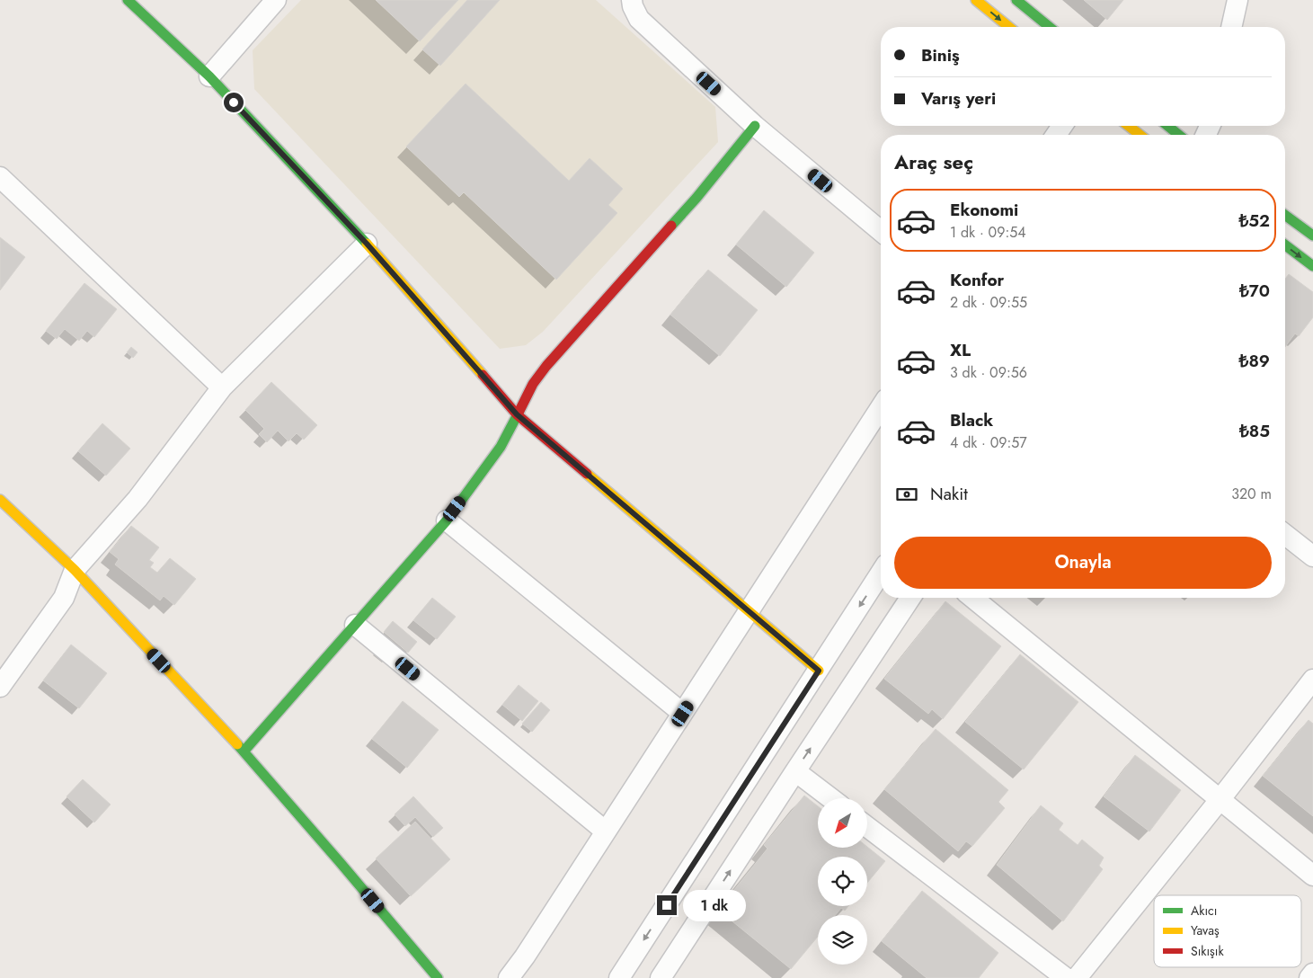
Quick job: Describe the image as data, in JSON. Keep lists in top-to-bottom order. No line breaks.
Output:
{"legend":["Akıcı","Yavaş","Sıkışık"],"north":"bottom left","page":{"banner":["Biniş","Varış yeri"],"heading":"Araç seç","list":[{"name":"Ekonomi","note":"1 dk · 09:54","value":"₺52"},{"name":"Konfor","note":"2 dk · 09:55","value":"₺70"},{"name":"XL","note":"3 dk · 09:56","value":"₺89"},{"name":"Black","note":"4 dk · 09:57","value":"₺85"}],"pay":["Nakit","320 m"],"buttons":"Onayla","bubble":"1 dk"}}
